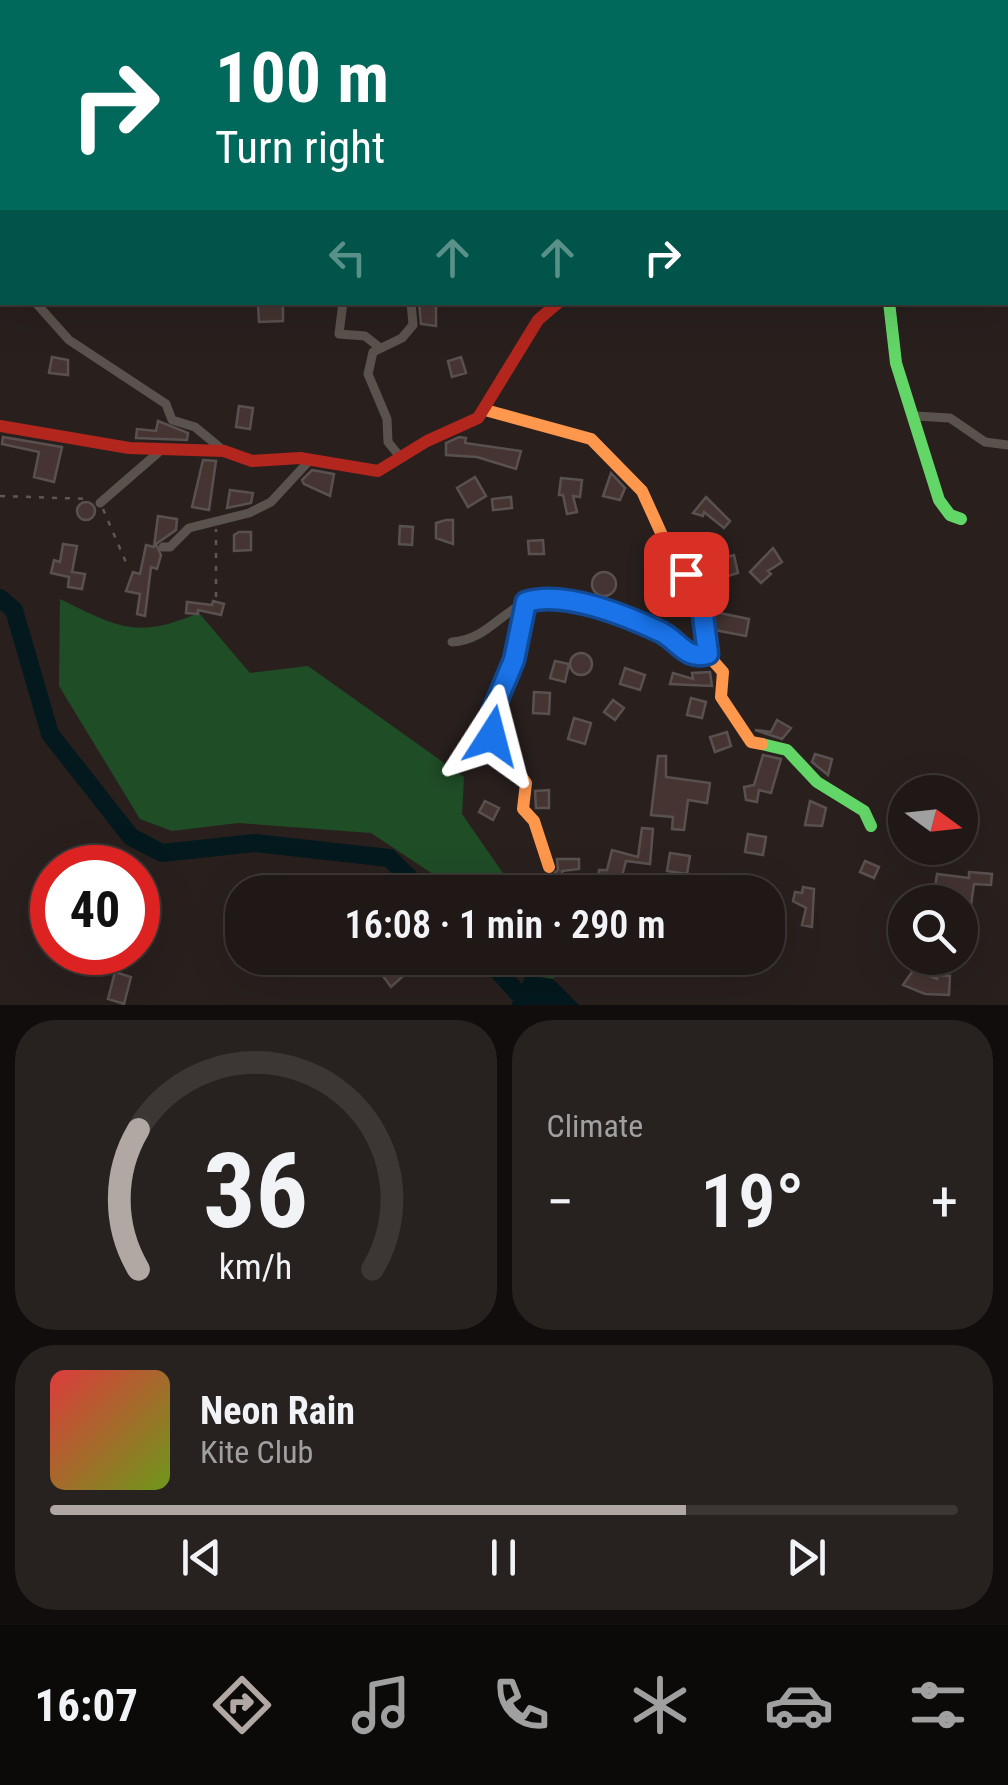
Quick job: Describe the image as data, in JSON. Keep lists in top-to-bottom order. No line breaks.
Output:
{"north":"right","page":{"turn":["100 m","Turn right"],"limit":"40","trip":"16:08 · 1 min · 290 m","tile":"Climate","heat":["−","19°","+"],"song":["Neon Rain","Kite Club"],"tabs":"16:07","gauge":["36","km/h"]}}
